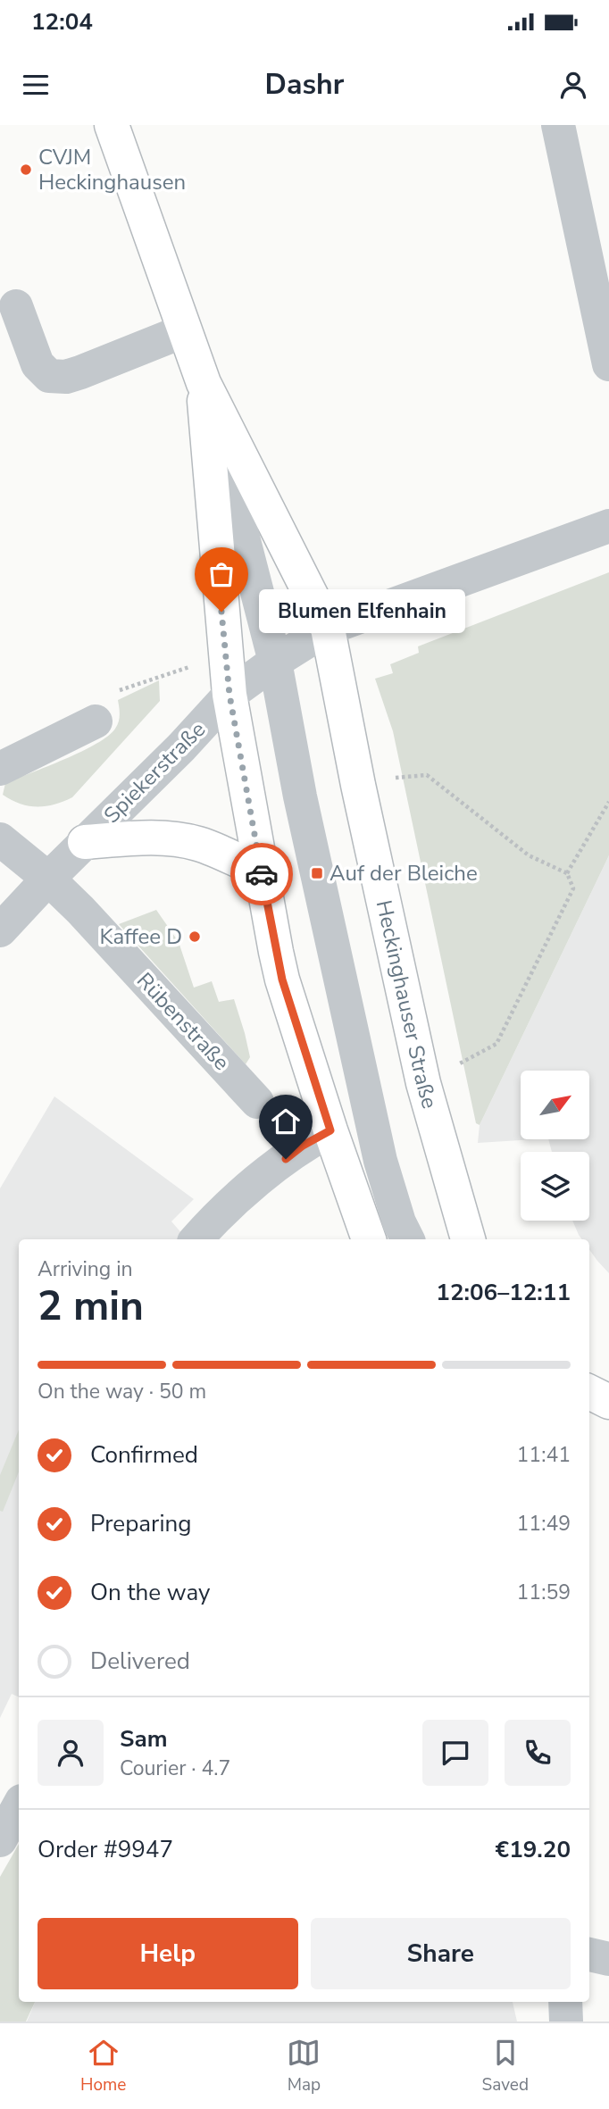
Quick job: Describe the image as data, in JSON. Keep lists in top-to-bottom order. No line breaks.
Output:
{"streets":{"main road":["Heckinghauser Straße"],"street":["Spiekerstraße","Rübenstraße"]},"crossings":[["Spiekerstraße","Heckinghauser Straße"],["Spiekerstraße","Rübenstraße"]],"places":{"other":["CVJM Heckinghausen","Blumen Elfenhain","Kaffee D"],"transit":["Auf der Bleiche"]},"north":"top right","page":{"status":"12:04","header":"Dashr","bubble":"Blumen Elfenhain","heading":["2 min","Arriving in","12:06–12:11"],"panel":["Sam","Courier · 4.7","Order #9947","€19.20"],"bar":"On the way · 50 m","list":[["Confirmed","11:41"],["Preparing","11:49"],["On the way","11:59"],"Delivered"],"buttons":["Help","Share"],"tabs":["Home","Map","Saved"]}}
